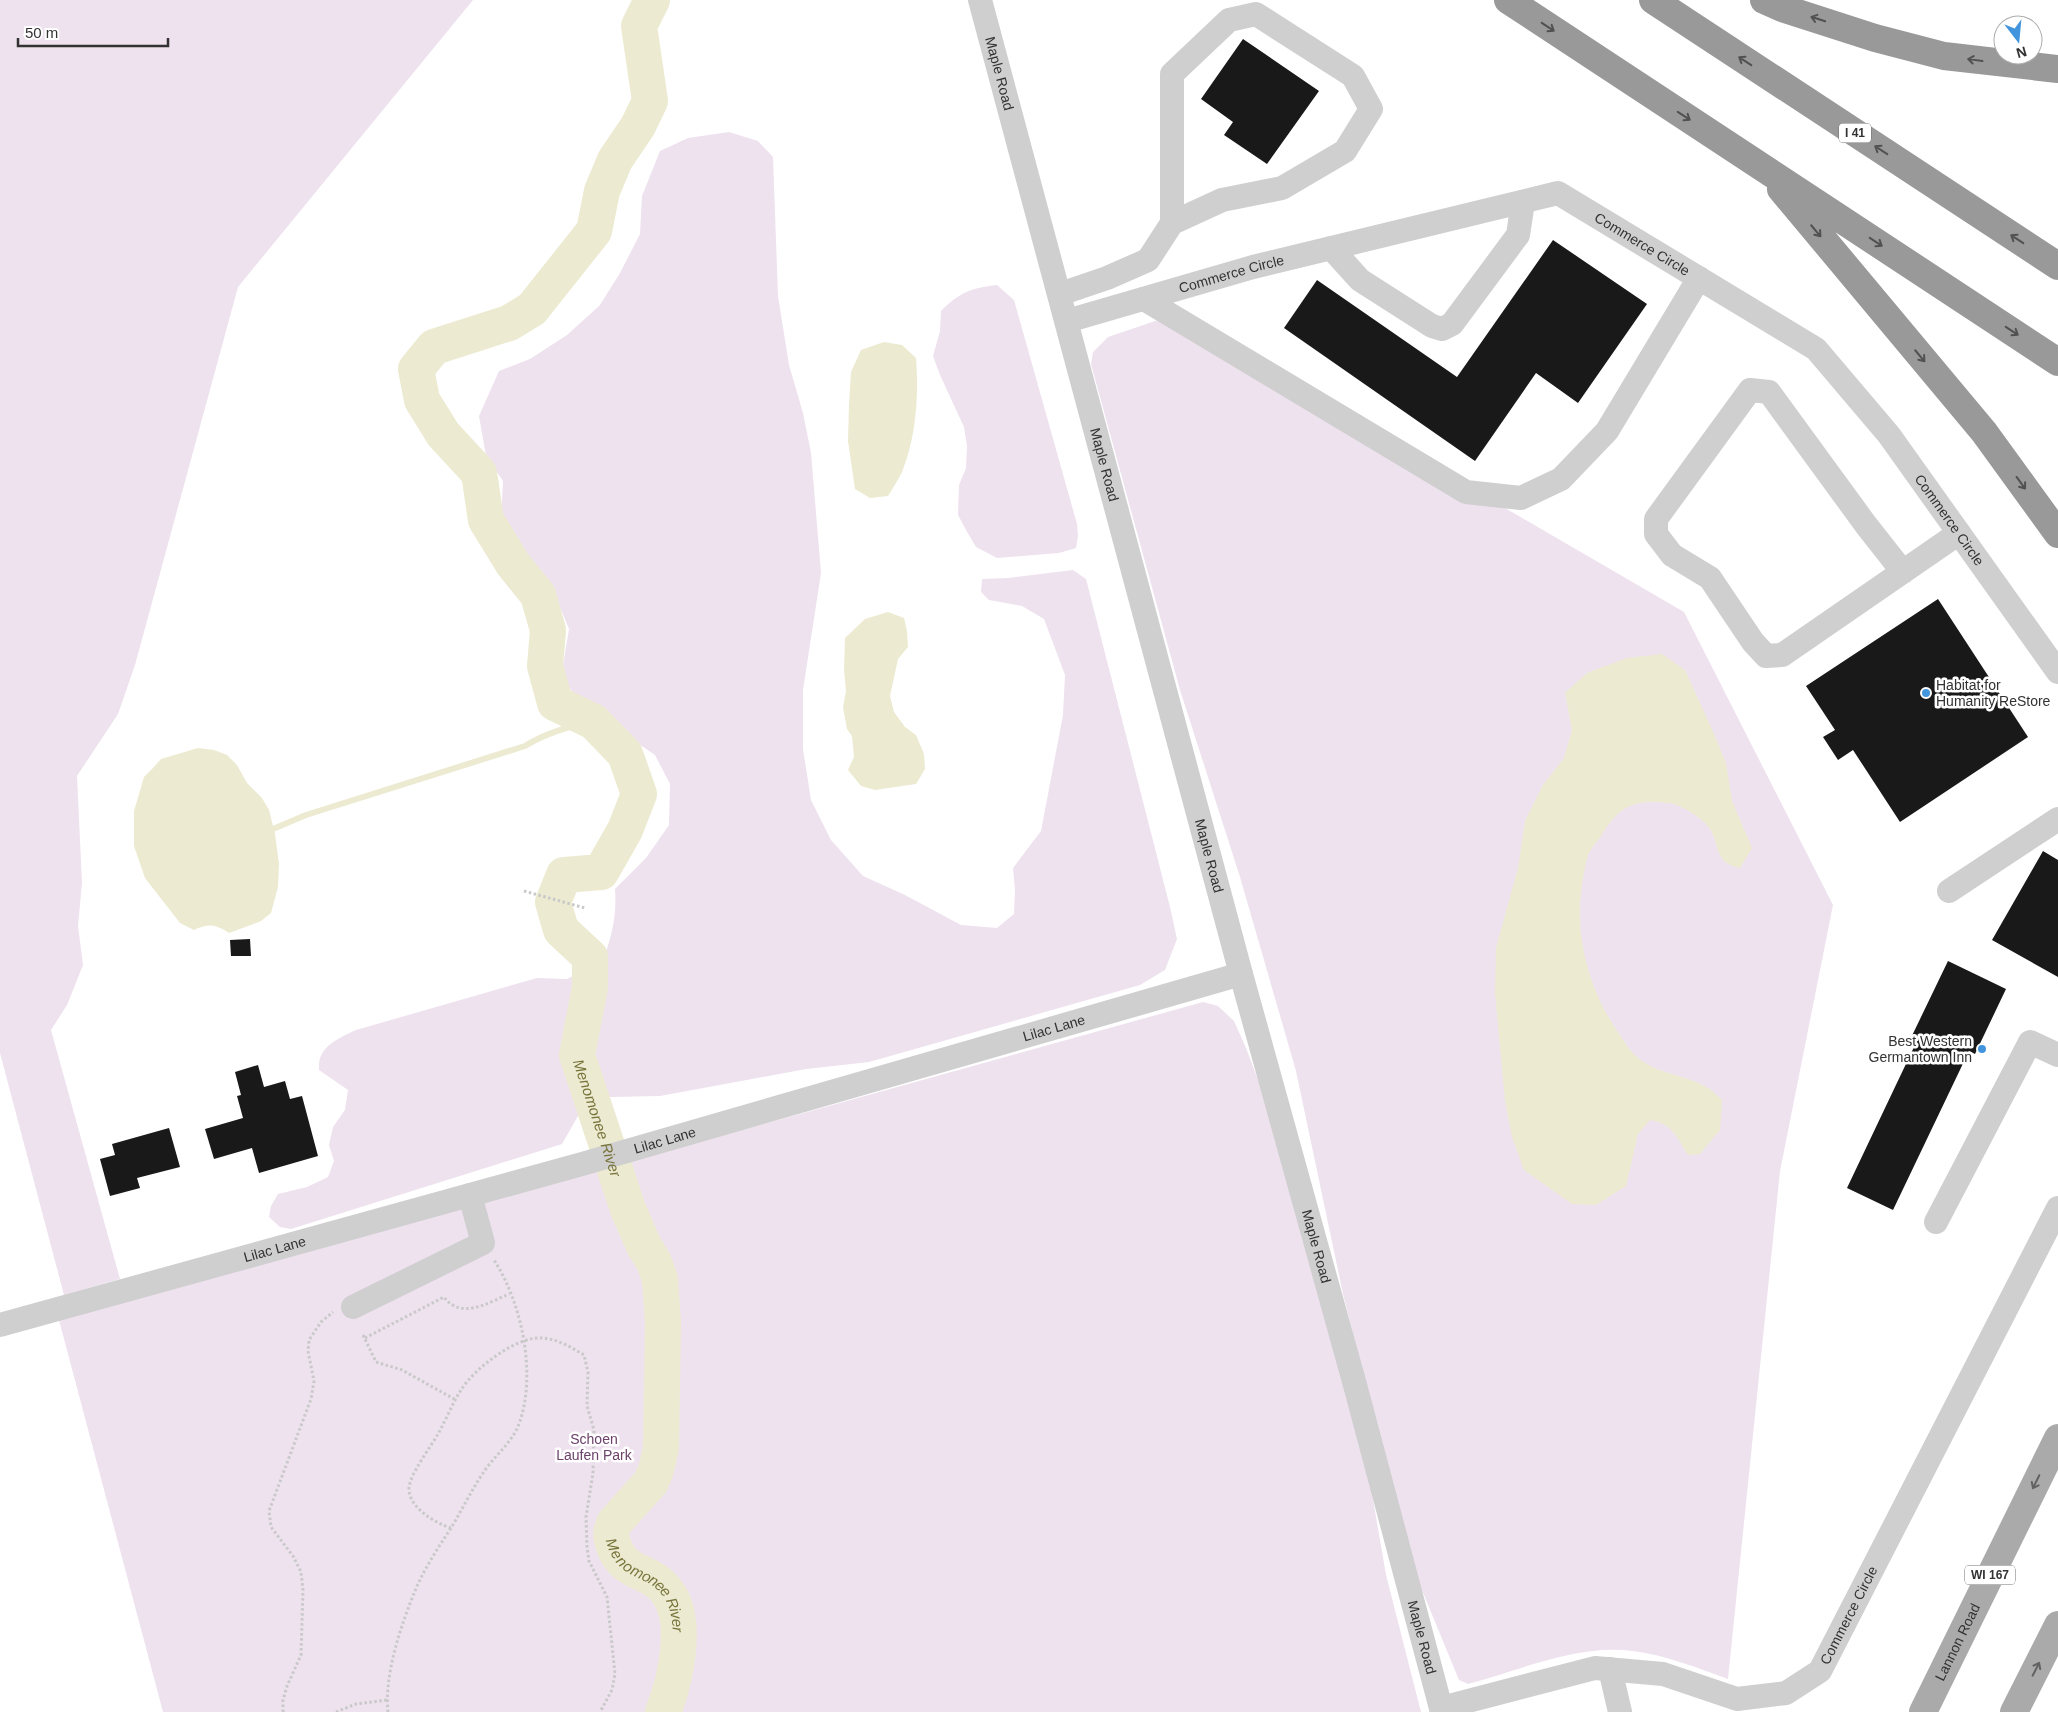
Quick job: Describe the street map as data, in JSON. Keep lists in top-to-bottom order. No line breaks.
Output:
{"streets":{"highway":["I 41"],"main road":["WI 167","Lannon Road"],"street":["Maple Road","Commerce Circle","Lilac Lane"]},"crossings":[["Maple Road","Commerce Circle"],["Maple Road","Lilac Lane"]],"water":["Menomonee River"],"parks":["Schoen Laufen Park"],"places":["Habitat for Humanity ReStore","Best Western Germantown Inn"],"scale_bar":"50 m","north":"bottom"}
